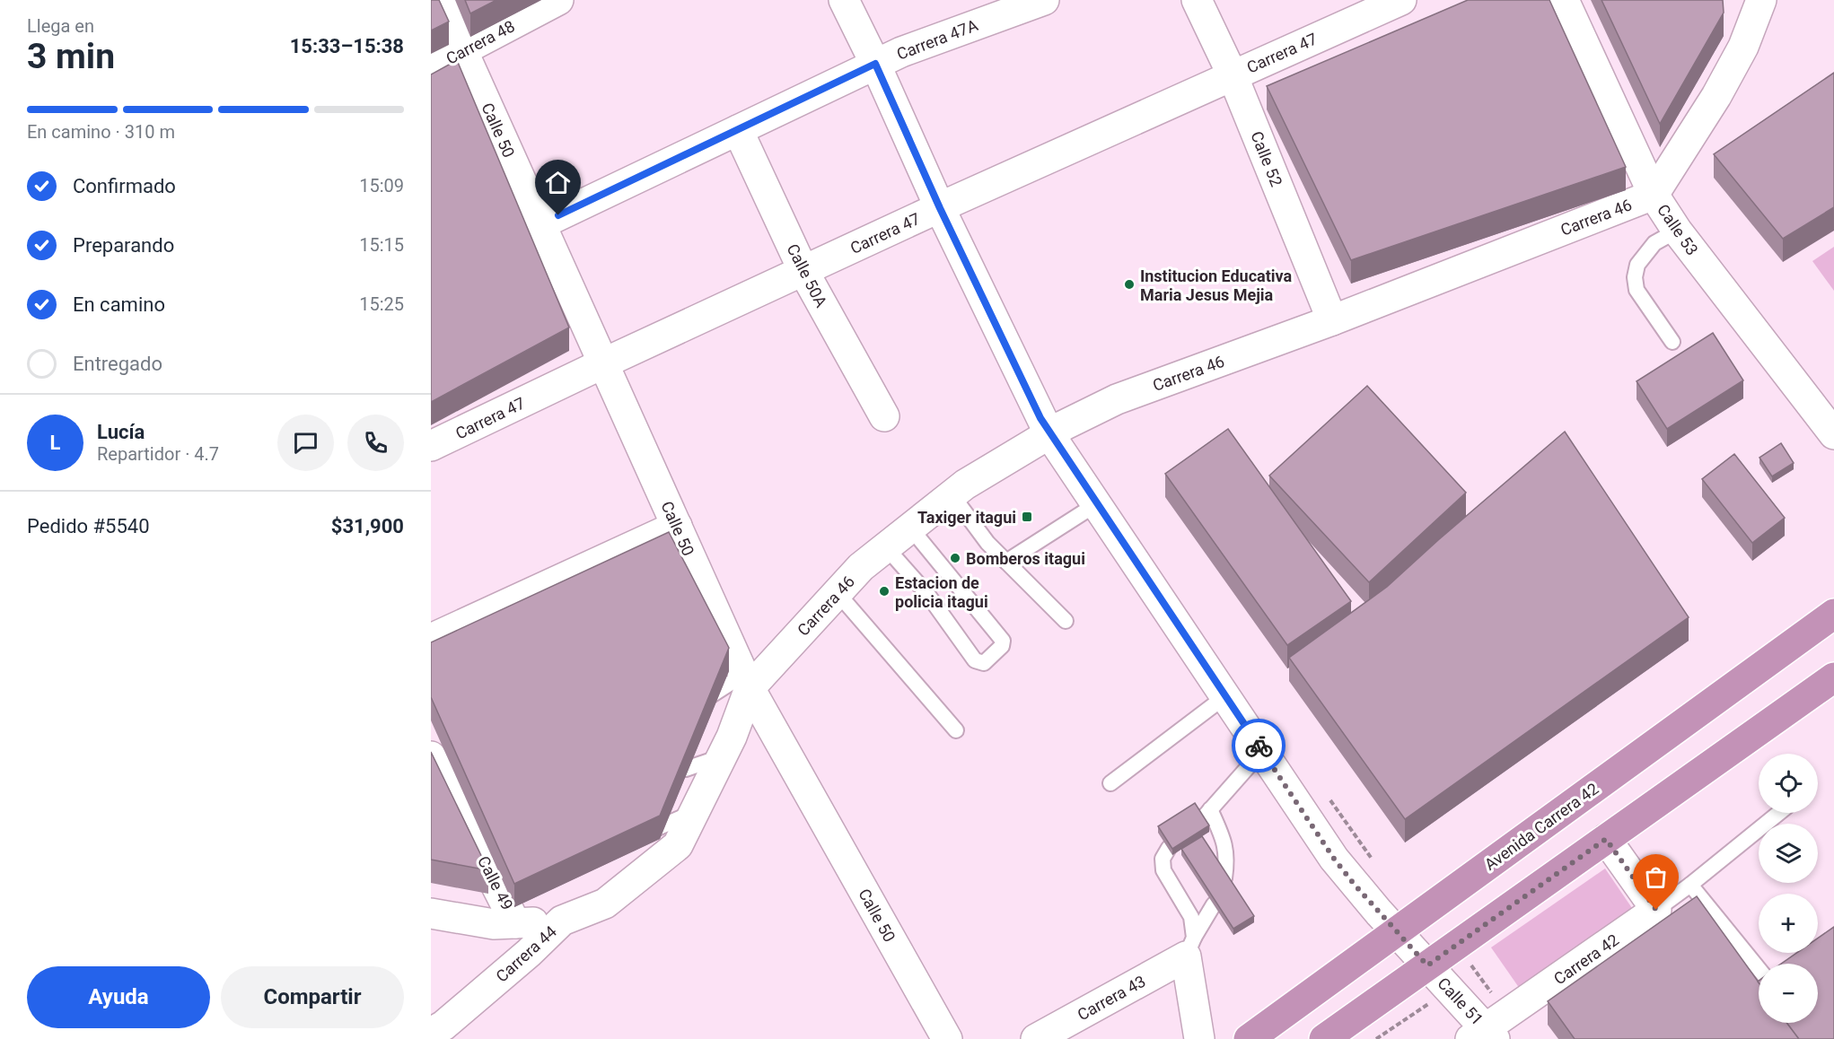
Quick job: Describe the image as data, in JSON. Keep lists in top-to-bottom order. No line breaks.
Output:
{"streets":{"highway":["Avenida Carrera 42"],"street":["Carrera 47A","Carrera 48","Carrera 47","Calle 50","Calle 52","Carrera 46","Calle 53","Calle 50A","Calle 49","Carrera 44","Carrera 42","Carrera 43","Calle 51"]},"crossings":[["Carrera 47A","Calle 50"],["Carrera 47A","Calle 50A"],["Carrera 47A","Calle 51"],["Carrera 48","Calle 50"],["Carrera 47","Calle 50"],["Carrera 47","Calle 52"],["Carrera 47","Calle 50A"],["Carrera 47","Calle 51"],["Calle 50","Carrera 46"],["Calle 52","Carrera 46"],["Carrera 46","Calle 53"],["Carrera 46","Carrera 44"],["Carrera 46","Calle 51"],["Avenida Carrera 42","Calle 51"],["Carrera 42","Calle 51"]],"places":{"other":["Institucion Educativa Maria Jesus Mejia","Bomberos itagui","Estacion de policia itagui"],"transit":["Taxiger itagui"]},"page":{"heading":["3 min","Llega en","15:33–15:38"],"panel":["Lucía","Repartidor · 4.7","Pedido #5540","$31,900"],"bar":"En camino · 310 m","list":[["Confirmado","15:09"],["Preparando","15:15"],["En camino","15:25"],"Entregado"],"round":"L","map_buttons":["+","−"],"buttons":["Ayuda","Compartir"]}}
